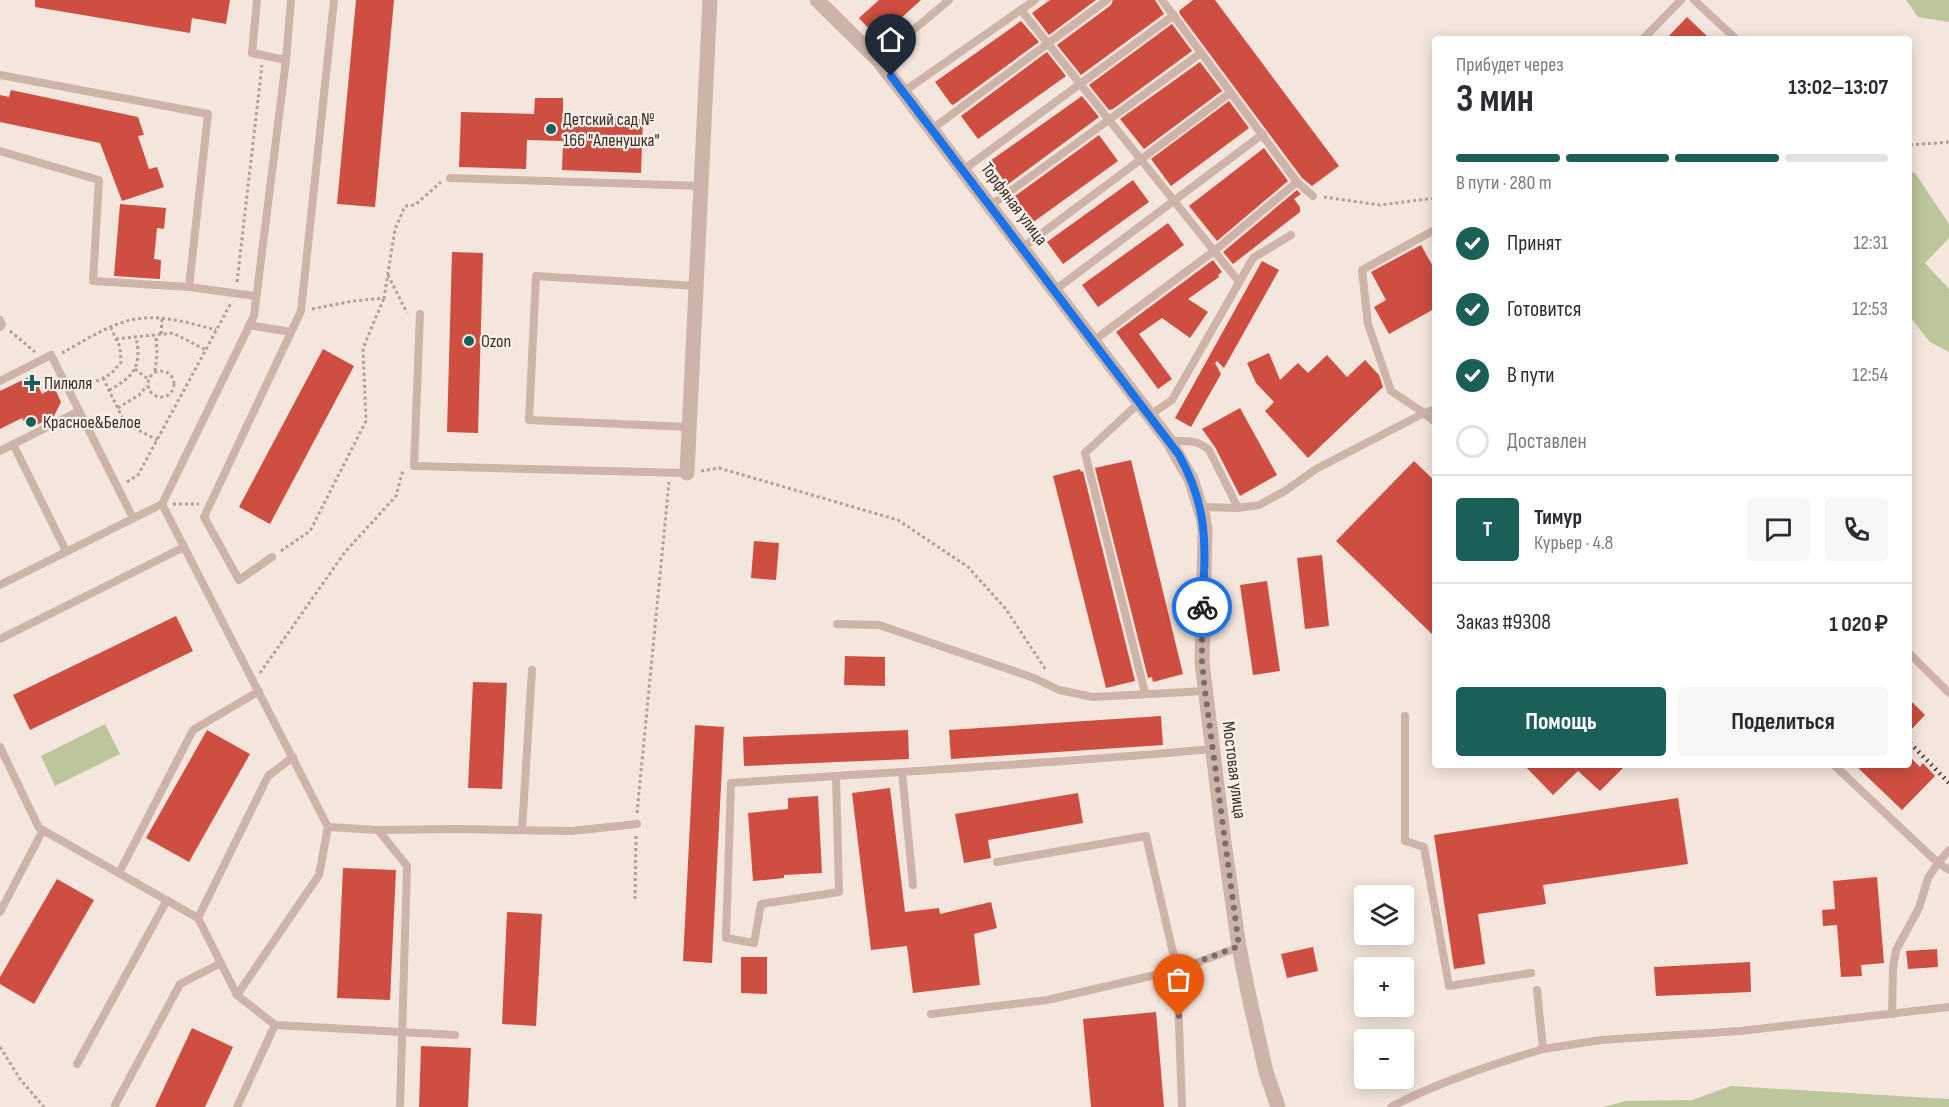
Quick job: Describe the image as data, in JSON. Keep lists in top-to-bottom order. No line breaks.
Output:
{"streets":{"street":["Торфяная улица","Мостовая улица"]},"crossings":[["Торфяная улица","Мостовая улица"]],"places":{"other":["Детский сад № 166 \"Аленушка\"","Ozon","Красное&Белое"],"health":["Пилюля"]},"page":{"heading":["3 мин","Прибудет через","13:02–13:07"],"panel":["Тимур","Курьер · 4.8","Заказ #9308","1 020 ₽"],"bar":"В пути · 280 m","list":[["Принят","12:31"],["Готовится","12:53"],["В пути","12:54"],"Доставлен"],"round":"Т","buttons":["Помощь","Поделиться"],"map_buttons":["+","−"]}}
